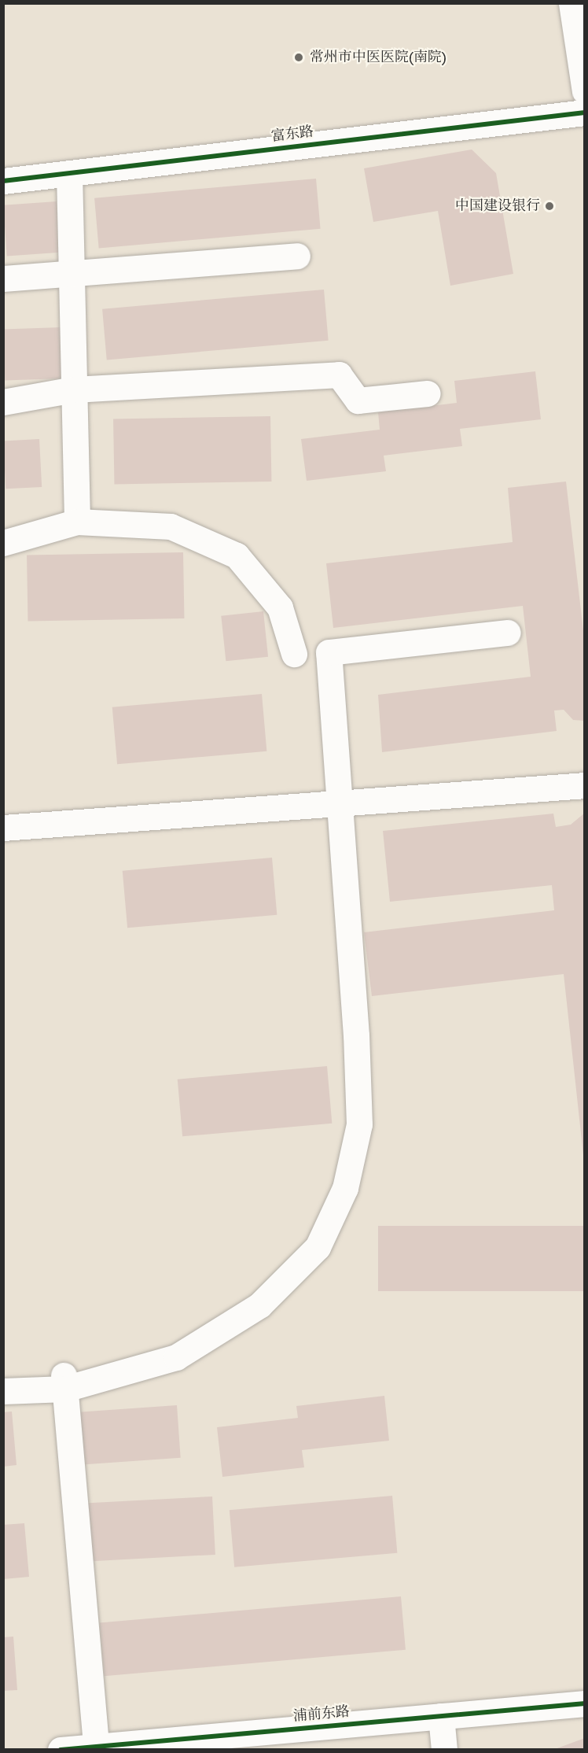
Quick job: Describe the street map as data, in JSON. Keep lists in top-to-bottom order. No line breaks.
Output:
{"streets":{"street":["富东路","浦前东路"]},"places":["常州市中医医院(南院)","中国建设银行"]}
